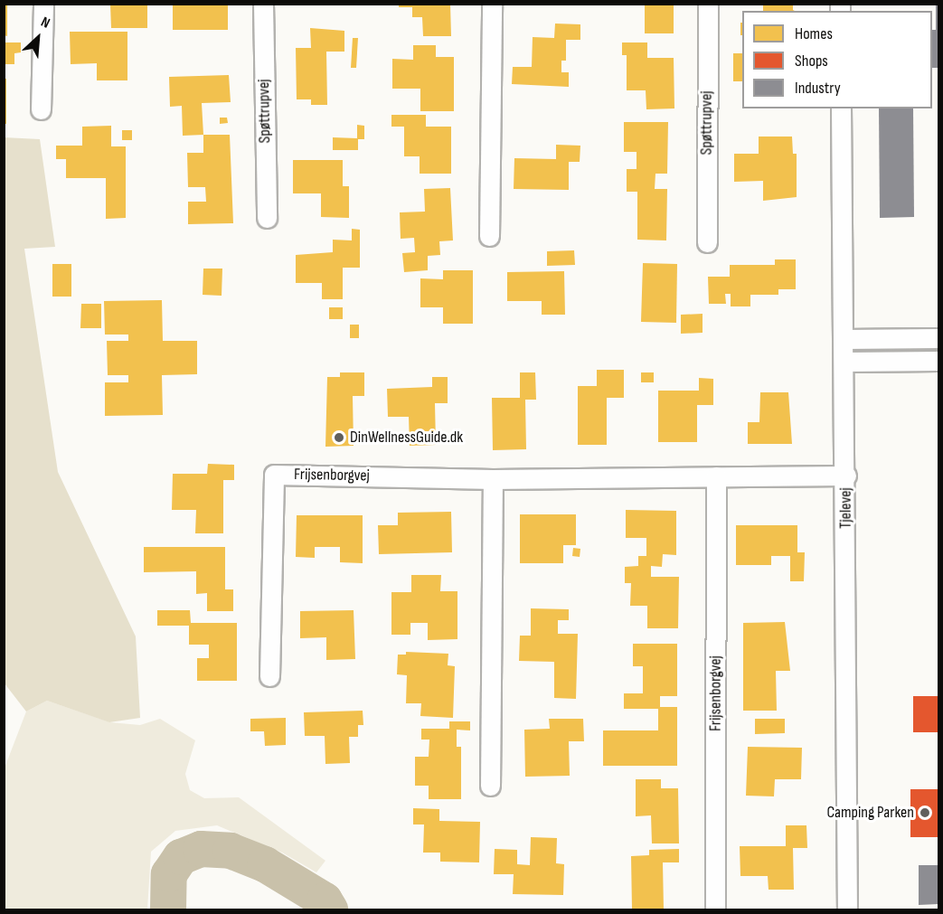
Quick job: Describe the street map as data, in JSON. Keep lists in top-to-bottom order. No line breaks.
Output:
{"streets":{"street":["Spøttrupvej","Frijsenborgvej","Tjelevej"]},"crossings":[["Frijsenborgvej","Tjelevej"]],"places":["DinWellnessGuide.dk","Camping Parken"],"legend":["Homes","Shops","Industry"],"north":"top right"}
